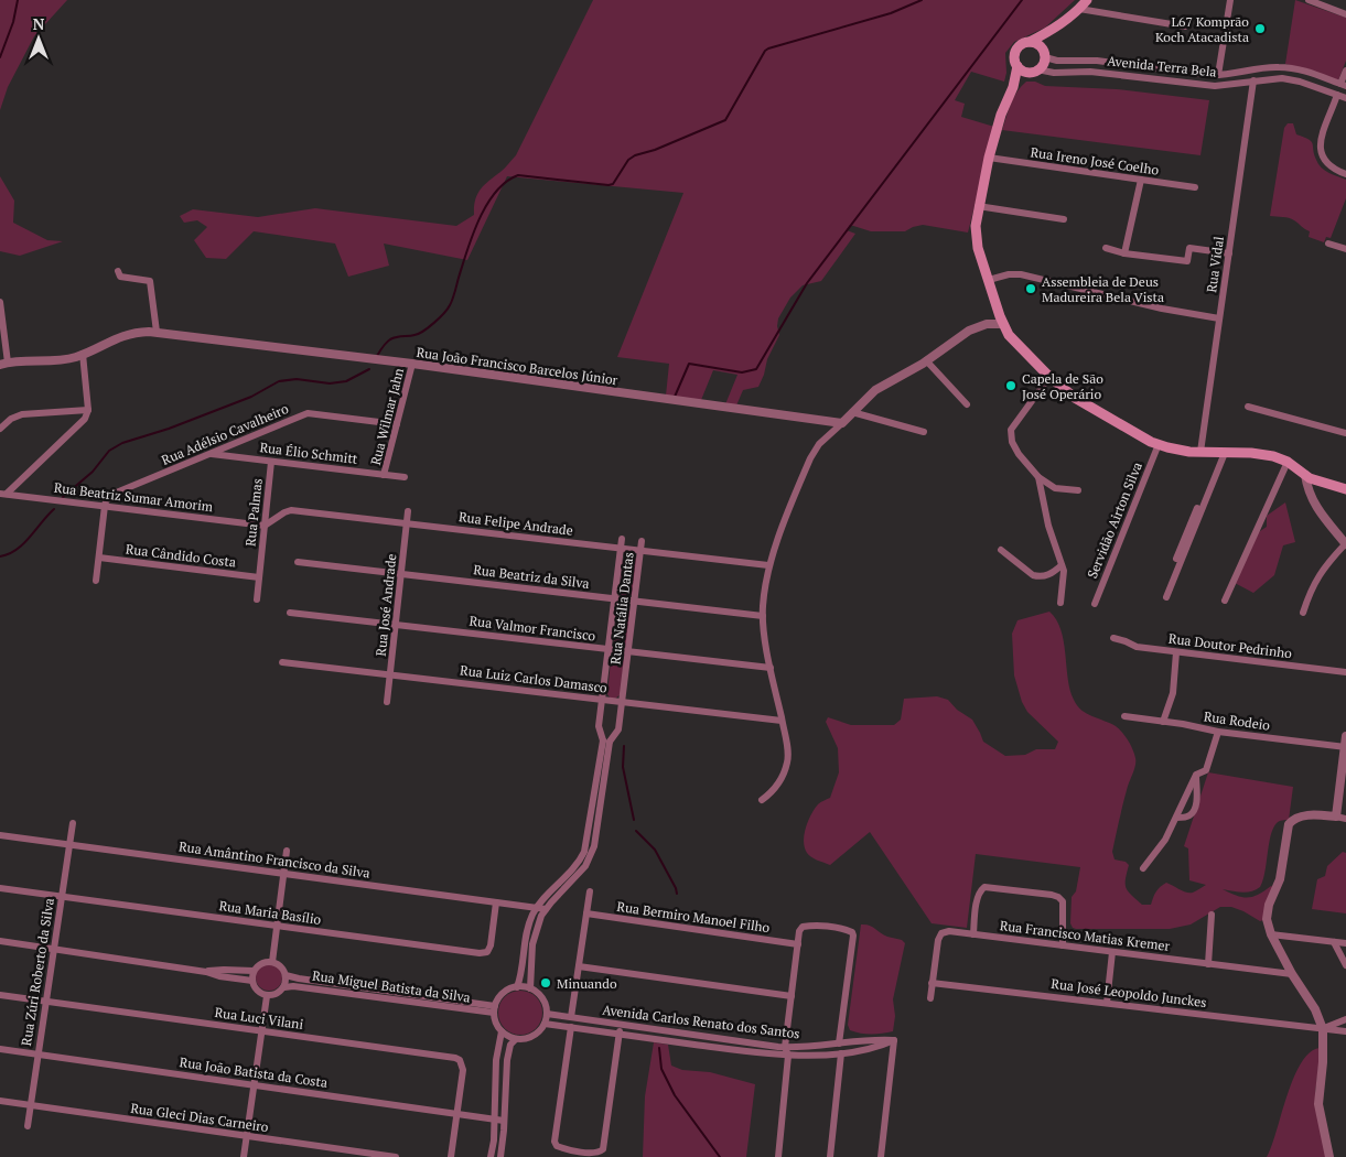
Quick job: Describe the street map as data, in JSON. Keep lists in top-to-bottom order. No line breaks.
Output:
{"streets":{"street":["Avenida Terra Bela","Rua Ireno José Coelho","Rua Vidal","Rua João Francisco Barcelos Júnior","Rua Wilmar Jahn","Rua Adélsio Cavalheiro","Rua Élio Schmitt","Rua Beatriz Sumar Amorim","Rua Palmas","Servidão Airton Silva","Rua Felipe Andrade","Rua Cândido Costa","Rua Beatriz da Silva","Rua José Andrade","Rua Natália Dantas","Rua Valmor Francisco","Rua Doutor Pedrinho","Rua Luiz Carlos Damasco","Rua Rodeio","Rua Amântino Francisco da Silva","Rua Maria Basílio","Rua Bermiro Manoel Filho","Rua Francisco Matias Kremer","Rua Zúri Roberto da Silva","Rua Miguel Batista da Silva","Rua José Leopoldo Junckes","Rua Luci Vilani","Avenida Carlos Renato dos Santos","Rua João Batista da Costa","Rua Gleci Dias Carneiro"]},"crossings":[["Avenida Terra Bela","Rua Vidal"],["Rua João Francisco Barcelos Júnior","Rua Wilmar Jahn"],["Rua Wilmar Jahn","Rua Adélsio Cavalheiro"],["Rua Wilmar Jahn","Rua Élio Schmitt"],["Rua Adélsio Cavalheiro","Rua Élio Schmitt"],["Rua Adélsio Cavalheiro","Rua Beatriz Sumar Amorim"],["Rua Élio Schmitt","Rua Palmas"],["Rua Beatriz Sumar Amorim","Rua Palmas"],["Rua Beatriz Sumar Amorim","Rua Felipe Andrade"],["Rua Palmas","Rua Felipe Andrade"],["Rua Palmas","Rua Cândido Costa"],["Rua Felipe Andrade","Rua José Andrade"],["Rua Felipe Andrade","Rua Natália Dantas"],["Rua Beatriz da Silva","Rua José Andrade"],["Rua Beatriz da Silva","Rua Natália Dantas"],["Rua José Andrade","Rua Valmor Francisco"],["Rua José Andrade","Rua Luiz Carlos Damasco"],["Rua Natália Dantas","Rua Valmor Francisco"],["Rua Natália Dantas","Rua Luiz Carlos Damasco"],["Rua Amântino Francisco da Silva","Rua Maria Basílio"],["Rua Amântino Francisco da Silva","Rua Zúri Roberto da Silva"],["Rua Maria Basílio","Rua Zúri Roberto da Silva"],["Rua Francisco Matias Kremer","Rua José Leopoldo Junckes"],["Rua Zúri Roberto da Silva","Rua Luci Vilani"],["Rua Zúri Roberto da Silva","Rua João Batista da Costa"],["Rua Zúri Roberto da Silva","Rua Gleci Dias Carneiro"],["Rua Miguel Batista da Silva","Avenida Carlos Renato dos Santos"],["Rua Luci Vilani","Rua João Batista da Costa"]],"places":["L67 Komprão Koch Atacadista","Assembleia de Deus Madureira Bela Vista","Capela de São José Operário","Minuando"],"north":"top"}
